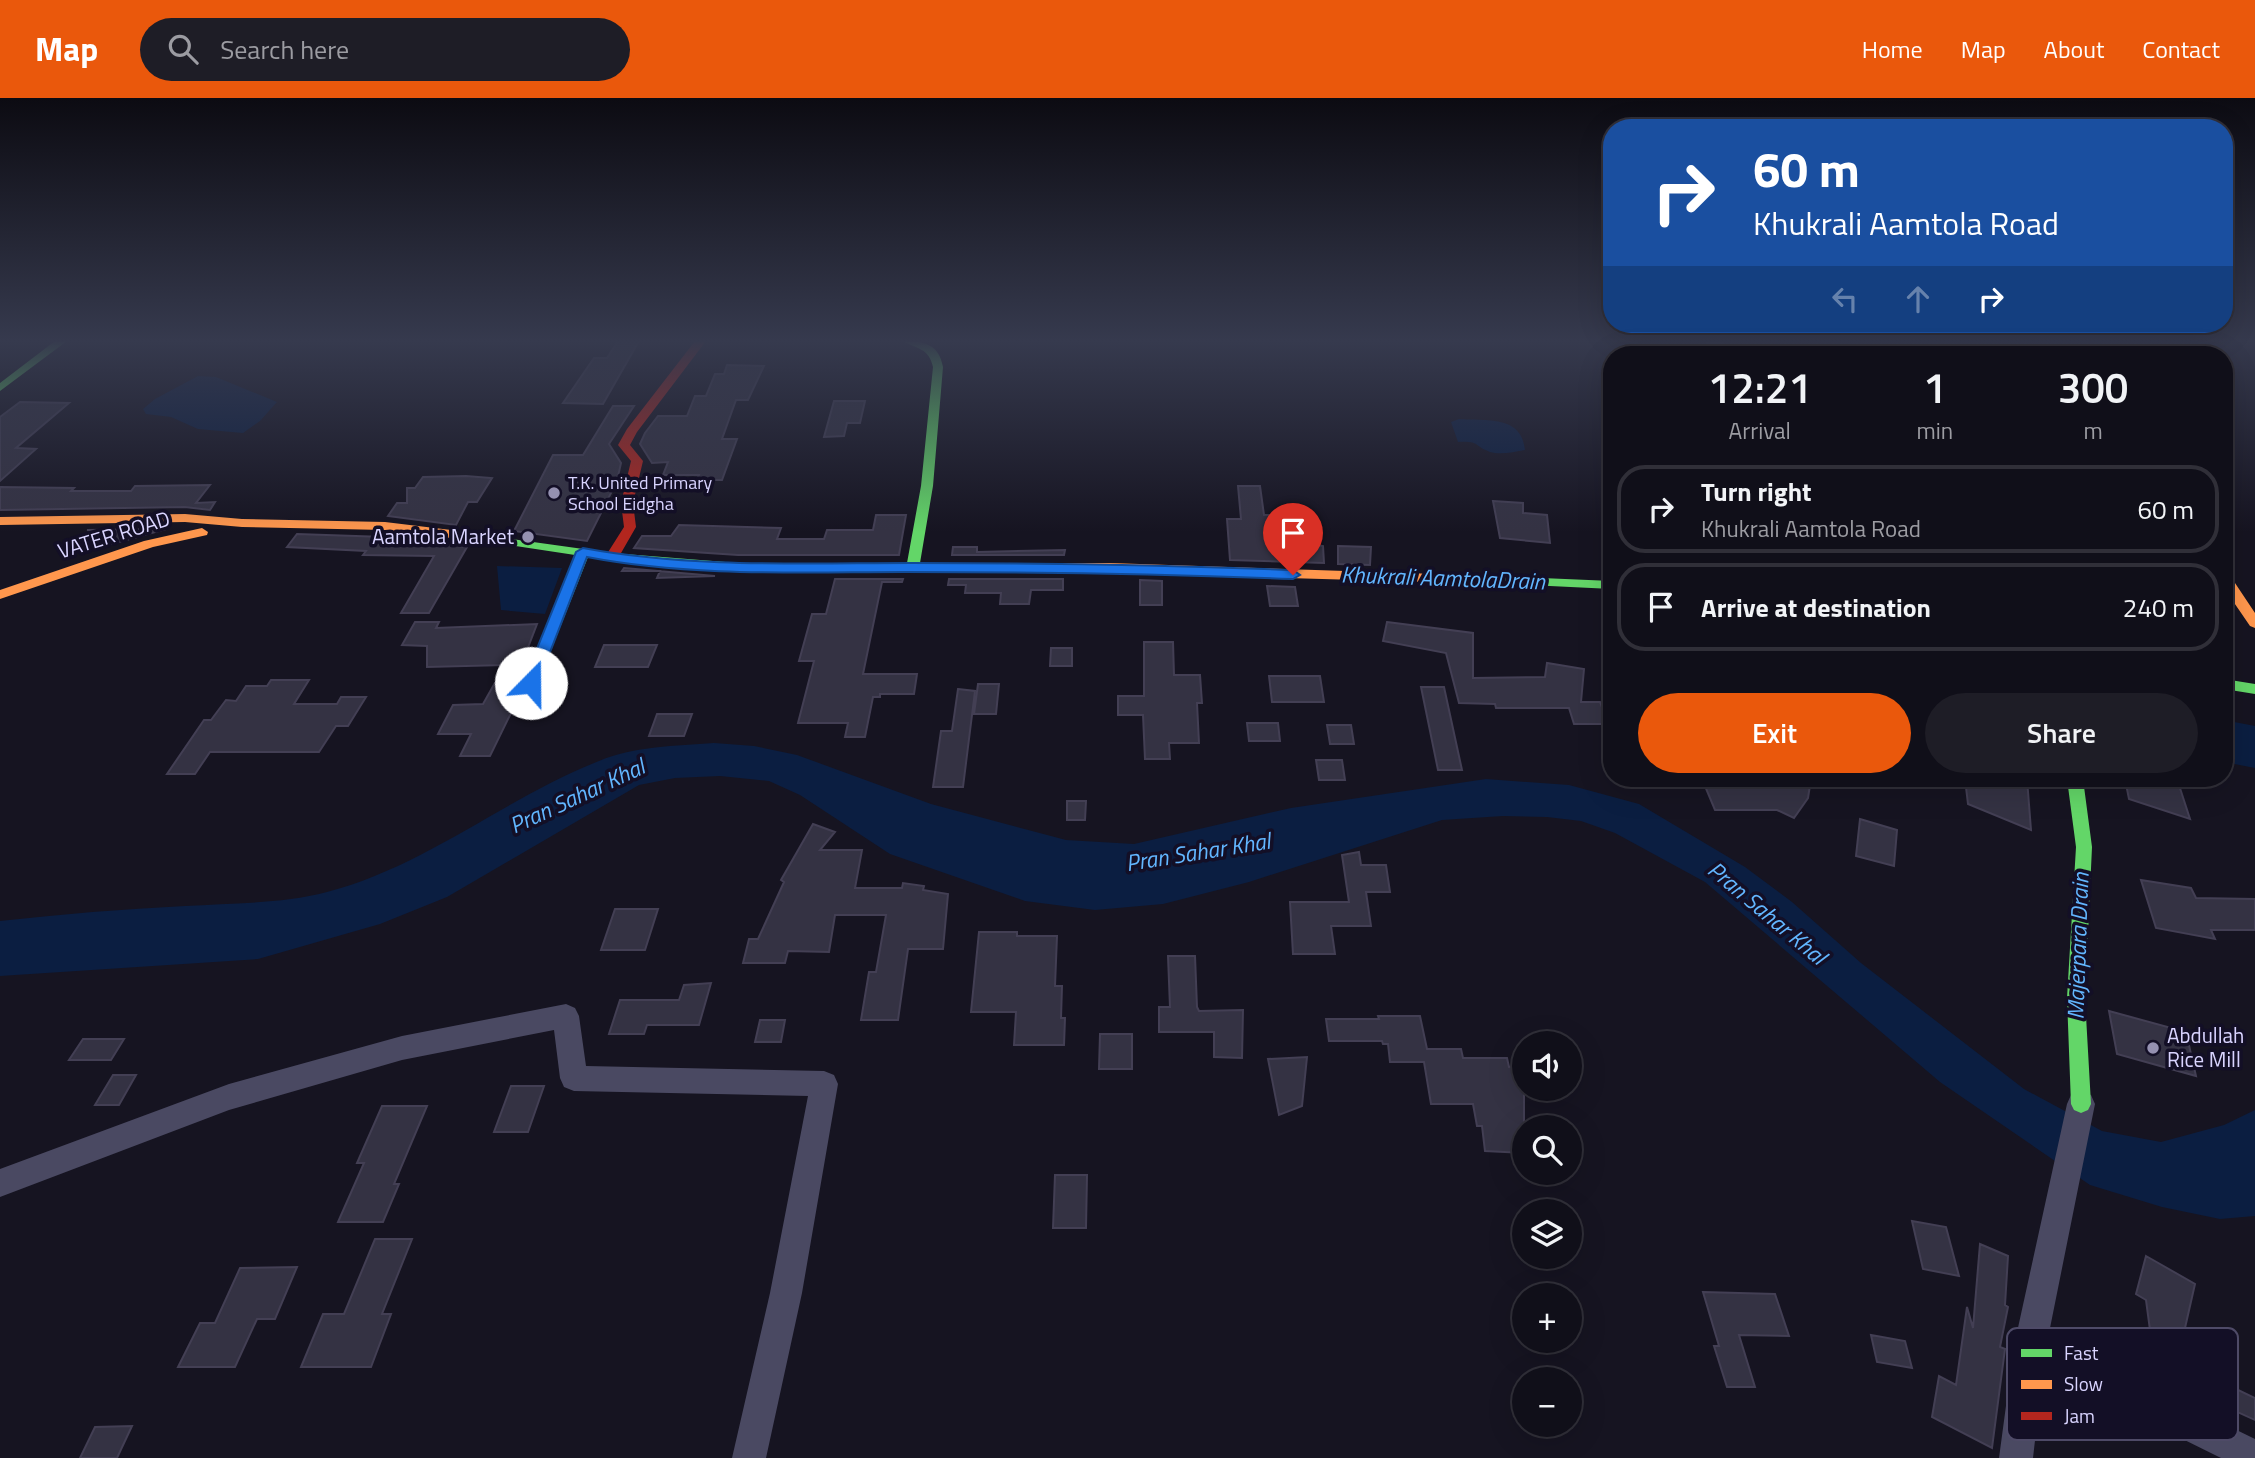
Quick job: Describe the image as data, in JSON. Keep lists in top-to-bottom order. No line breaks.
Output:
{"streets":{"street":["VATER ROAD"]},"water":["Khukrali AamtolaDrain","Pran Sahar Khal","Majerpara Drain"],"places":["T.K. United Primary School Eidgha","Aamtola Market","Abdullah Rice Mill"],"legend":["Fast","Slow","Jam"],"page":{"header":"Map","search":"Search here","nav":["Home","Map","About","Contact"],"turn":["60 m","Khukrali Aamtola Road"],"eta":["12:21","Arrival","1","min","300","m"],"list":[{"name":"Turn right","note":"Khukrali Aamtola Road","value":"60 m"},{"name":"Arrive at destination","value":"240 m"}],"buttons":["Exit","Share"],"map_buttons":["+","−"]}}
